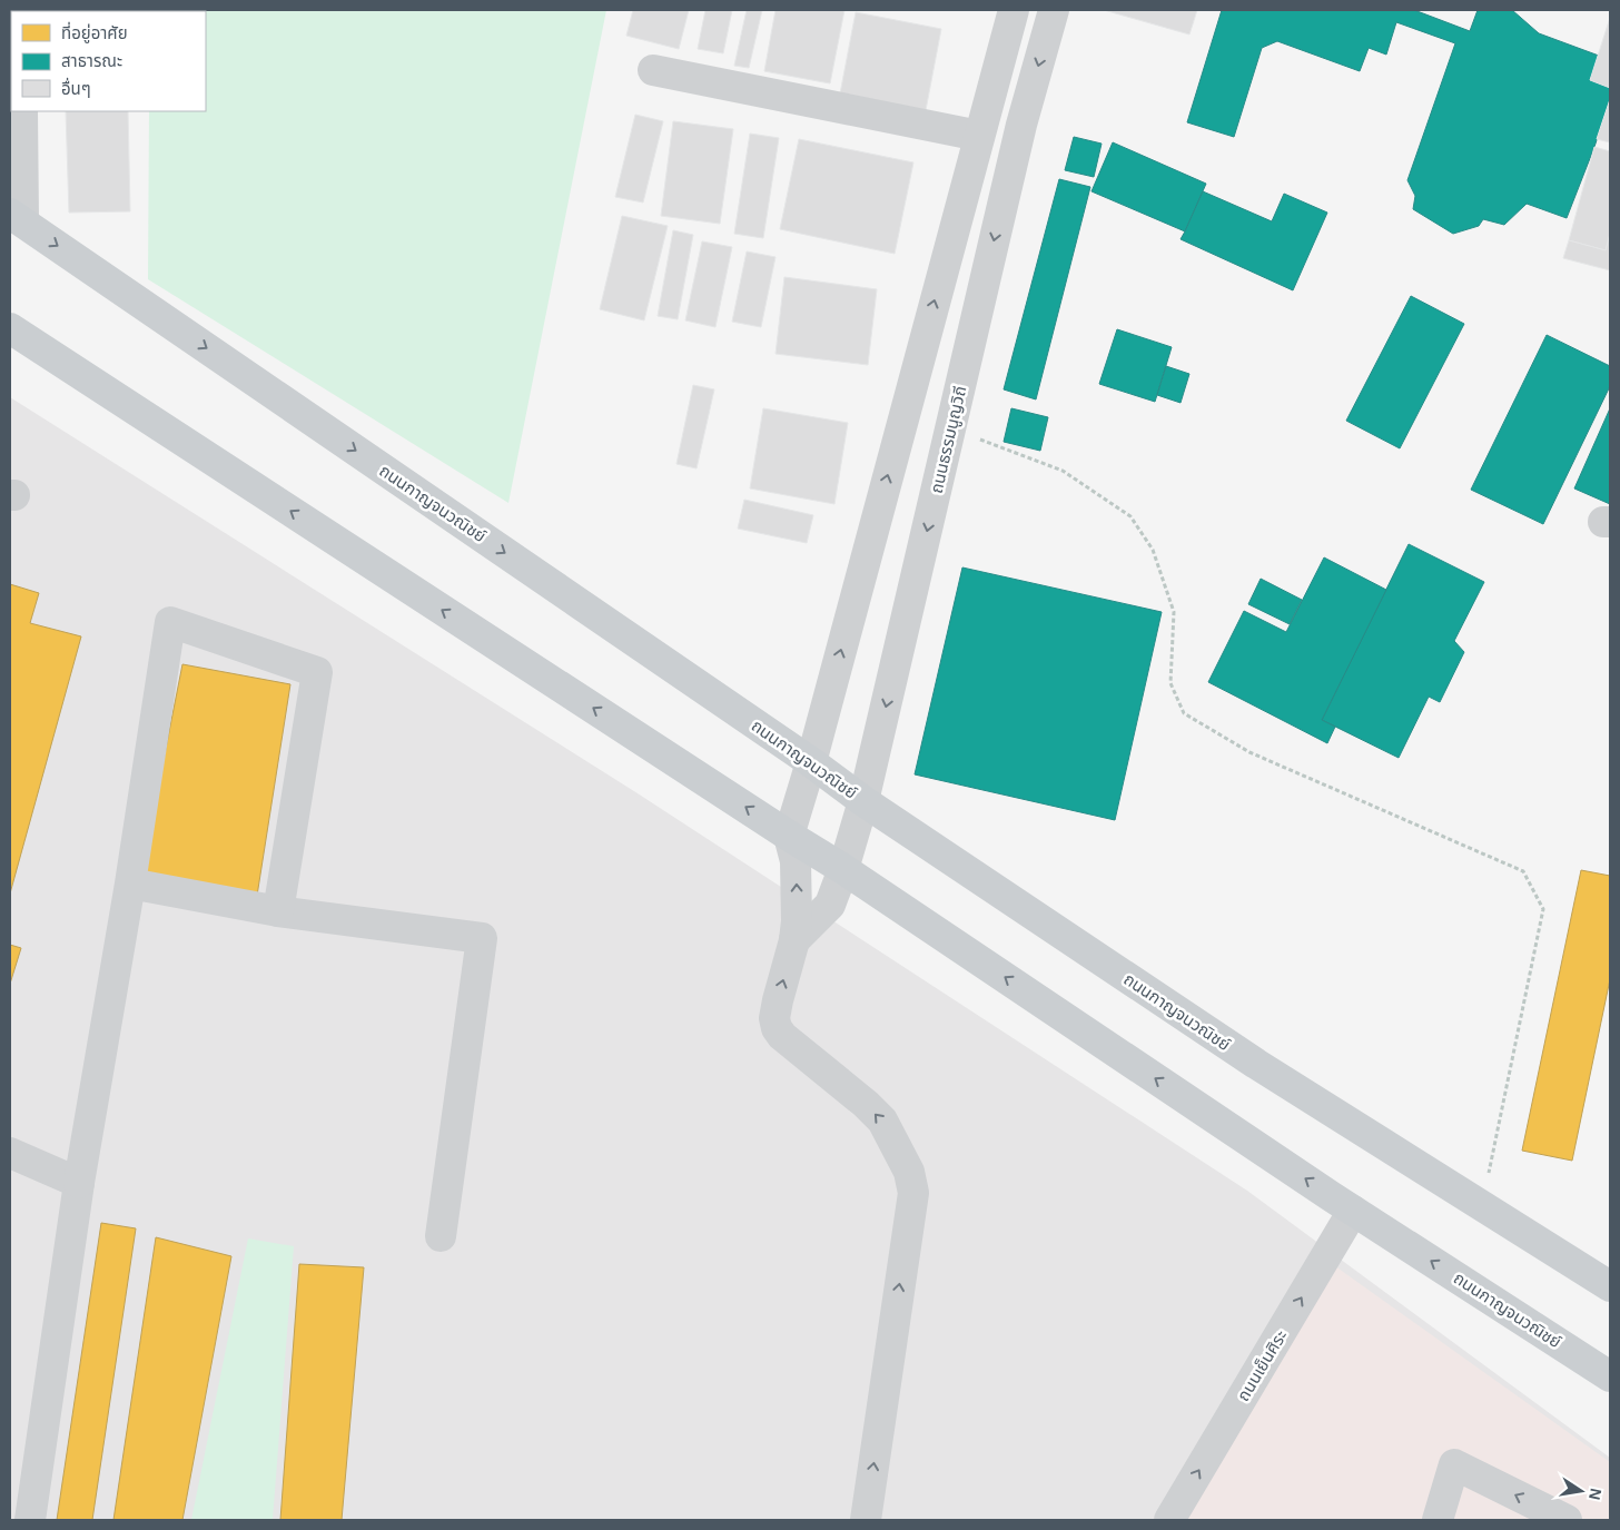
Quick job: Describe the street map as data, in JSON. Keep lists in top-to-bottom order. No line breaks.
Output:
{"streets":{"main road":["ถนนกาญจนวณิชย์"],"street":["ถนนธรรมนูญวิถี","ถนนเย็นศิระ"]},"crossings":[["ถนนธรรมนูญวิถี","ถนนกาญจนวณิชย์"],["ถนนกาญจนวณิชย์","ถนนเย็นศิระ"]],"one_way":["ถนนเย็นศิระ"],"legend":["ที่อยู่อาศัย","สาธารณะ","อื่นๆ"],"north":"right"}
